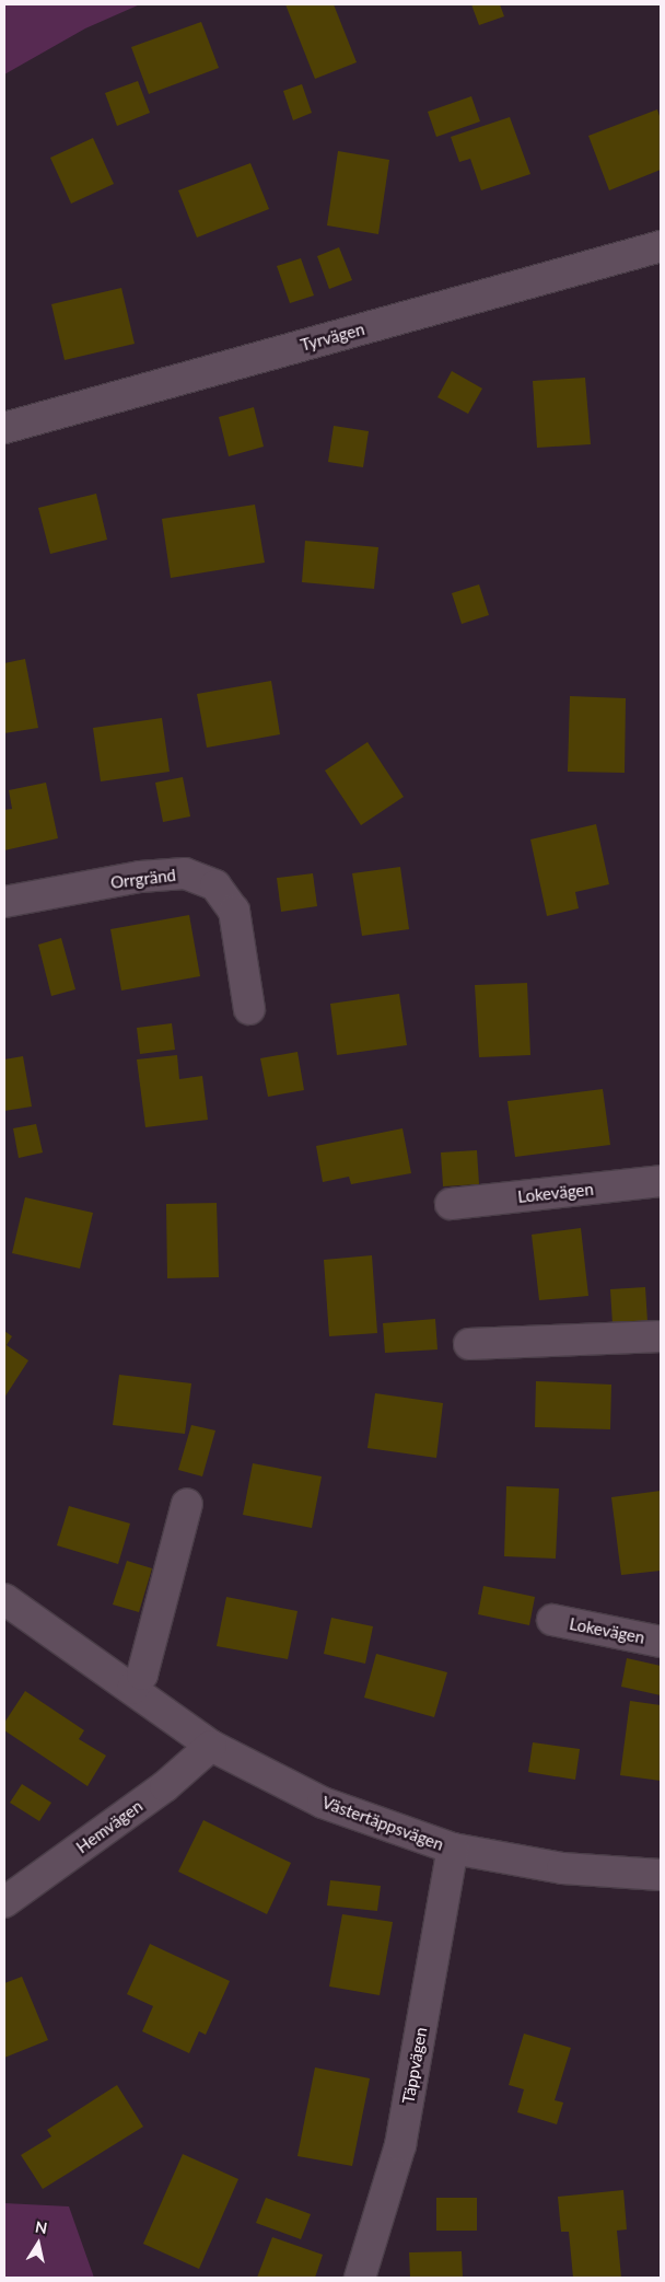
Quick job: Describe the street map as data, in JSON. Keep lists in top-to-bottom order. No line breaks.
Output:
{"streets":{"street":["Tyrvägen","Orrgränd","Lokevägen","Västertäppsvägen","Hemvägen","Täppvägen"]},"crossings":[["Västertäppsvägen","Hemvägen"],["Västertäppsvägen","Täppvägen"]],"north":"top"}
